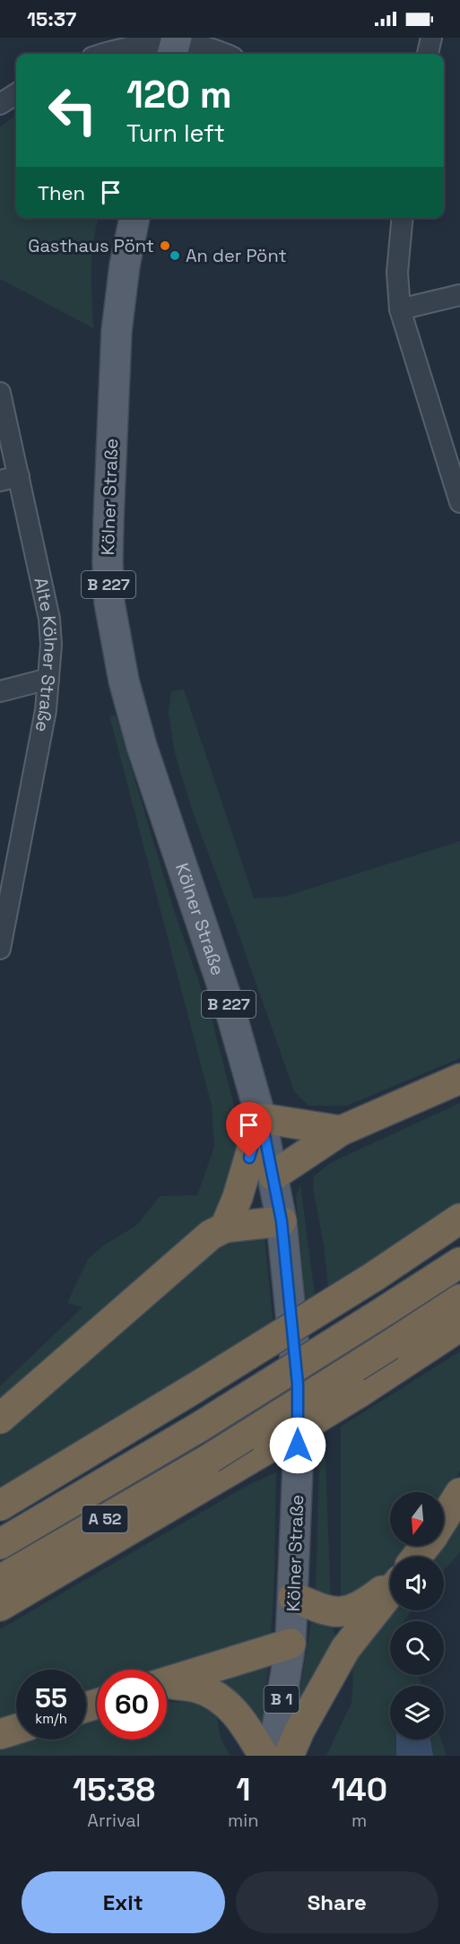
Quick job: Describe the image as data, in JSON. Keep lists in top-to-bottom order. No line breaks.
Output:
{"streets":{"highway":["A 52"],"main road":["Kölner Straße","B 227","B 1"],"street":["Alte Kölner Straße"]},"places":["Gasthaus Pönt","An der Pönt"],"north":"bottom","page":{"status":"15:37","turn":["120 m","Turn left"],"then":"Then","speed":"55 km/h","limit":"60","eta":["15:38","Arrival","1","min","140","m"],"buttons":["Exit","Share"]}}
